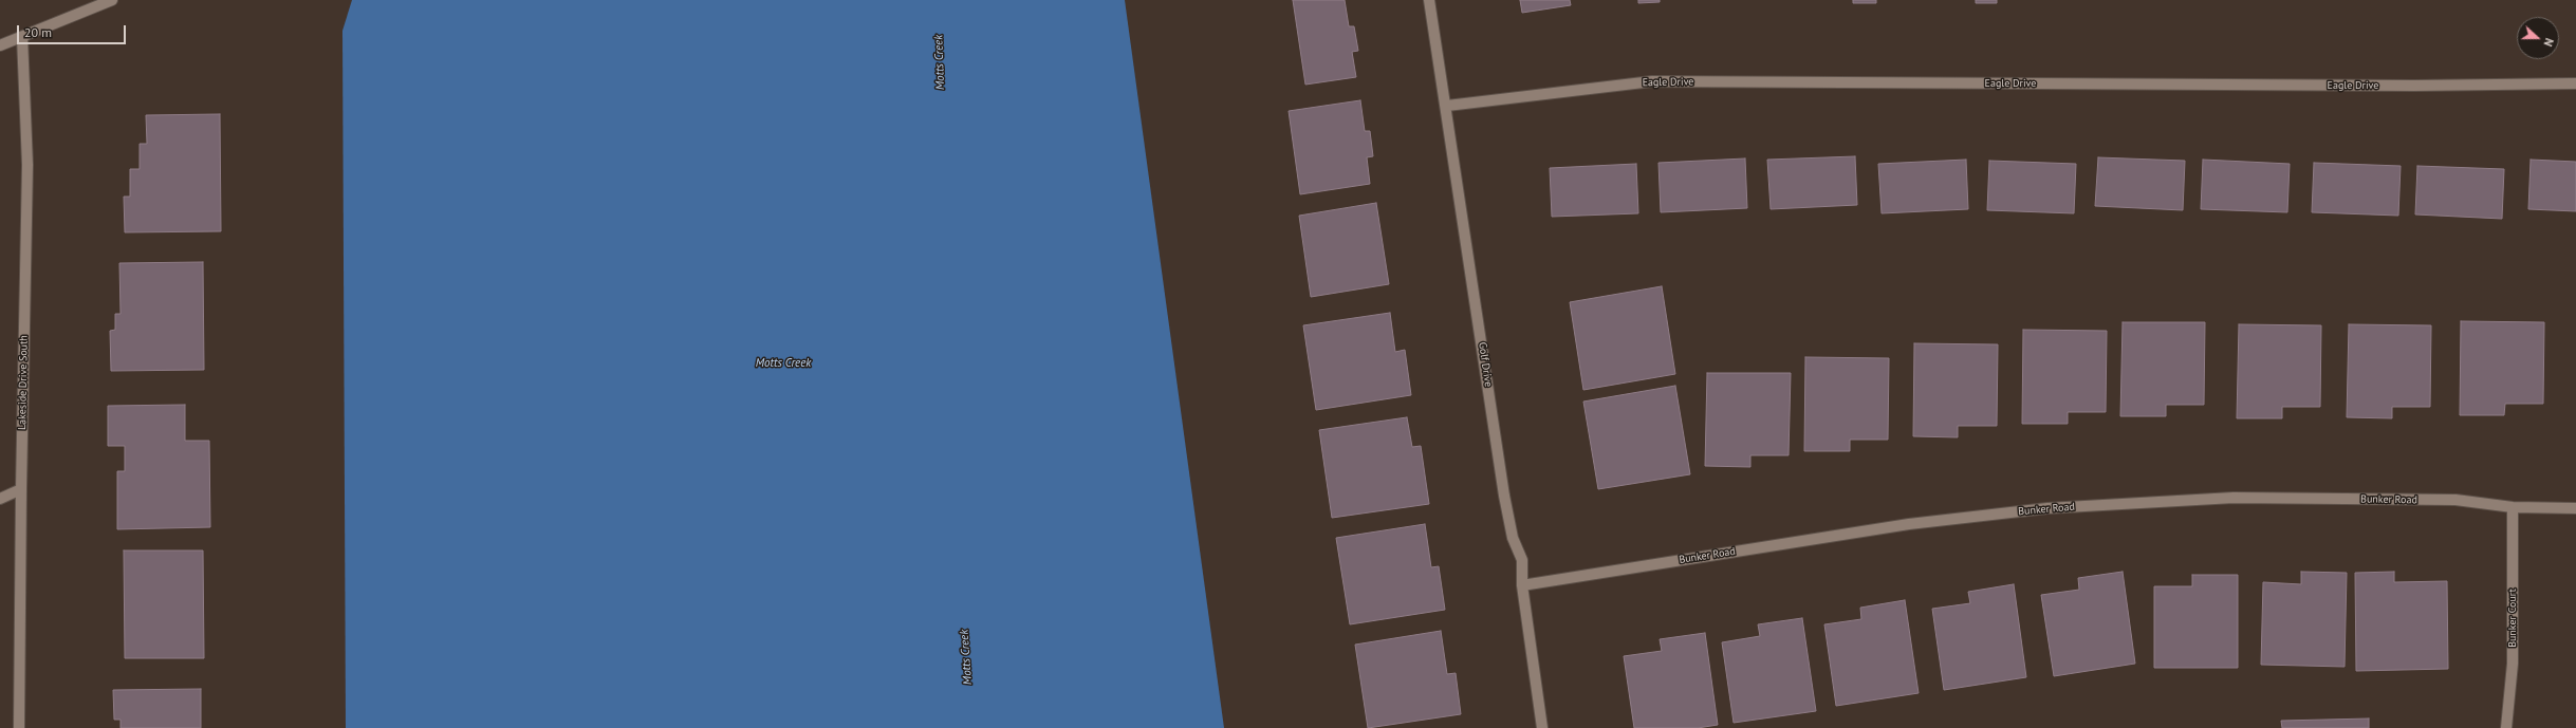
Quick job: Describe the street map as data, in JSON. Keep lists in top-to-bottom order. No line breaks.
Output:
{"streets":{"street":["Eagle Drive","Golf Drive","Lakeside Drive South","Bunker Road","Bunker Court"]},"crossings":[["Eagle Drive","Golf Drive"],["Golf Drive","Bunker Road"],["Bunker Road","Bunker Court"]],"water":["Motts Creek"],"scale_bar":"20 m","north":"right"}
